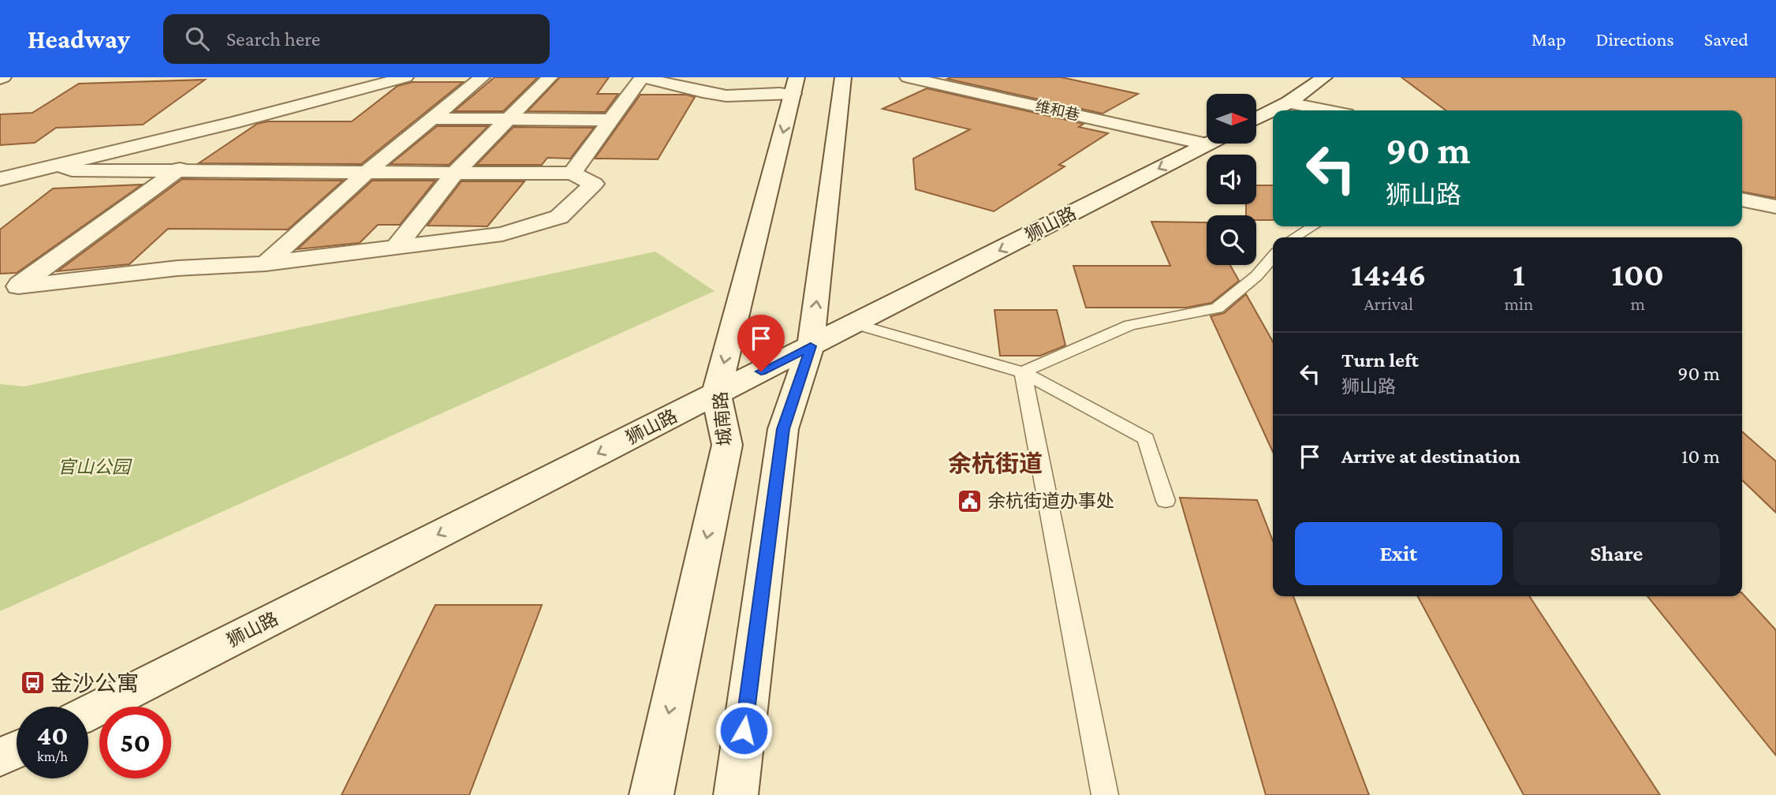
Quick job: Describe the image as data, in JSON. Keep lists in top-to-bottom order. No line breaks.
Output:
{"streets":{"street":["维和巷","狮山路","城南路"]},"crossings":[["狮山路","城南路"]],"one_way":["狮山路"],"districts":["余杭街道"],"parks":["官山公园"],"places":{"public building":["余杭街道办事处"],"bus stop":["金沙公寓"]},"north":"right","page":{"header":"Headway","search":"Search here","nav":["Map","Directions","Saved"],"turn":["90 m","狮山路"],"eta":["14:46","Arrival","1","min","100","m"],"list":[{"name":"Turn left","note":"狮山路","value":"90 m"},{"name":"Arrive at destination","value":"10 m"}],"buttons":["Exit","Share"],"speed":"40 km/h","limit":"50"}}
